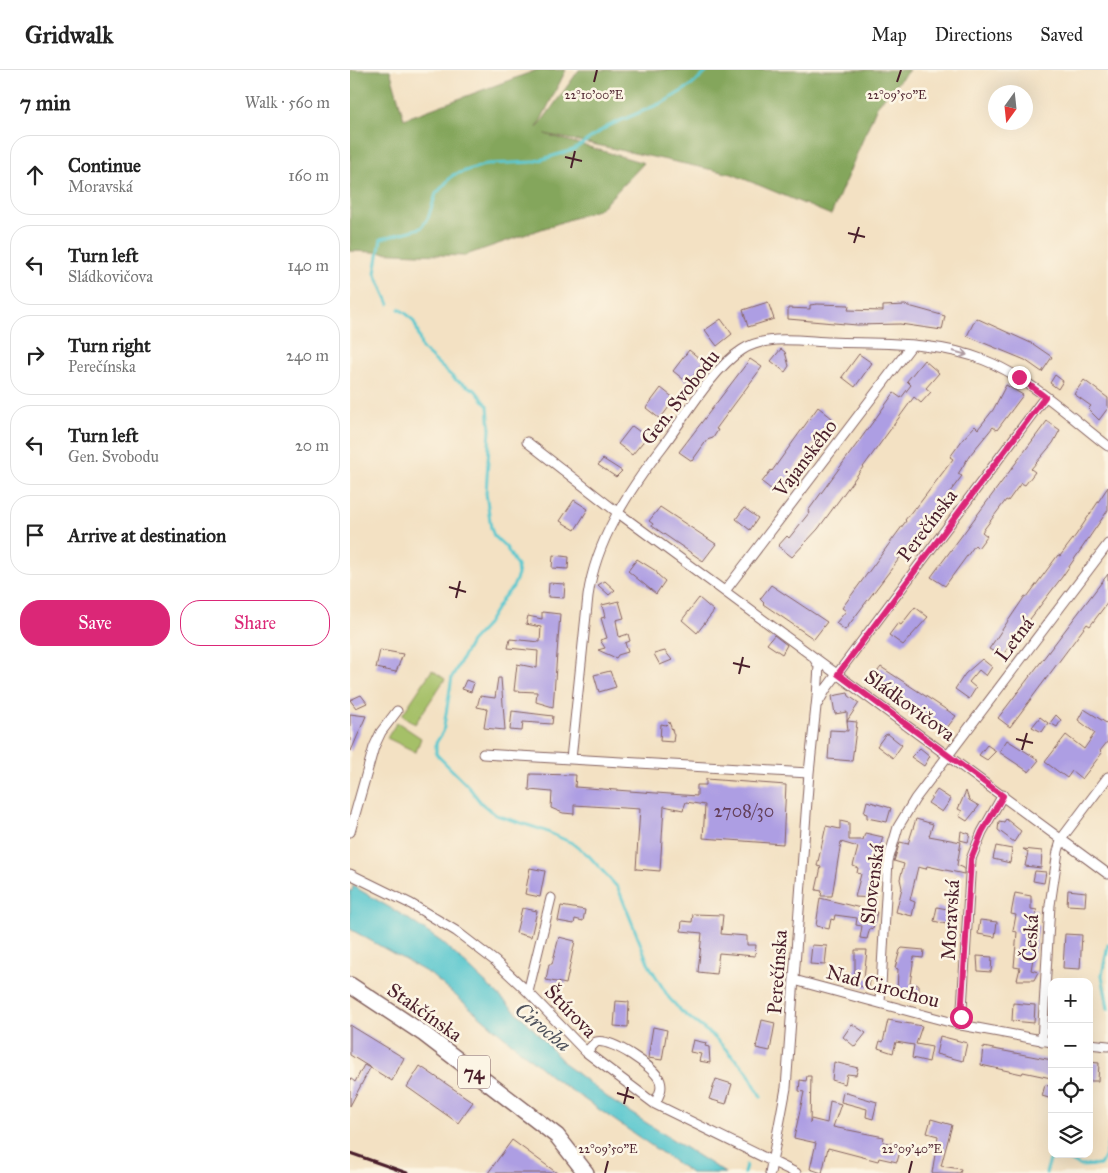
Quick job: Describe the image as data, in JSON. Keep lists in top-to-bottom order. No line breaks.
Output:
{"streets":{"main road":["Stakčínska","74"],"street":["Gen. Svobodu","Vajanského","Perečínska","Letná","Sládkovičova","Slovenská","Moravská","Česká","Nad Cirochou","Štúrova"]},"crossings":[["Gen. Svobodu","Vajanského"],["Gen. Svobodu","Perečínska"],["Gen. Svobodu","Sládkovičova"],["Vajanského","Sládkovičova"],["Perečínska","Sládkovičova"],["Perečínska","Nad Cirochou"],["Perečínska","Štúrova"],["Letná","Sládkovičova"],["Letná","Slovenská"],["Sládkovičova","Slovenská"],["Sládkovičova","Moravská"],["Sládkovičova","Česká"],["Slovenská","Nad Cirochou"],["Moravská","Nad Cirochou"],["Česká","Nad Cirochou"]],"water":["Cirocha"],"house_numbers":["2708/30"],"north":"bottom","page":{"header":"Gridwalk","nav":["Map","Directions","Saved"],"heading":["7 min","Walk · 560 m"],"list":[["Continue","Moravská","160 m"],["Turn left","Sládkovičova","140 m"],["Turn right","Perečínska","240 m"],["Turn left","Gen. Svobodu","20 m"],"Arrive at destination"],"buttons":["Save","Share"],"map_buttons":["+","−"]},"coordinates":["22°10'00\"E","22°09'50\"E","22°09'40\"E"]}
